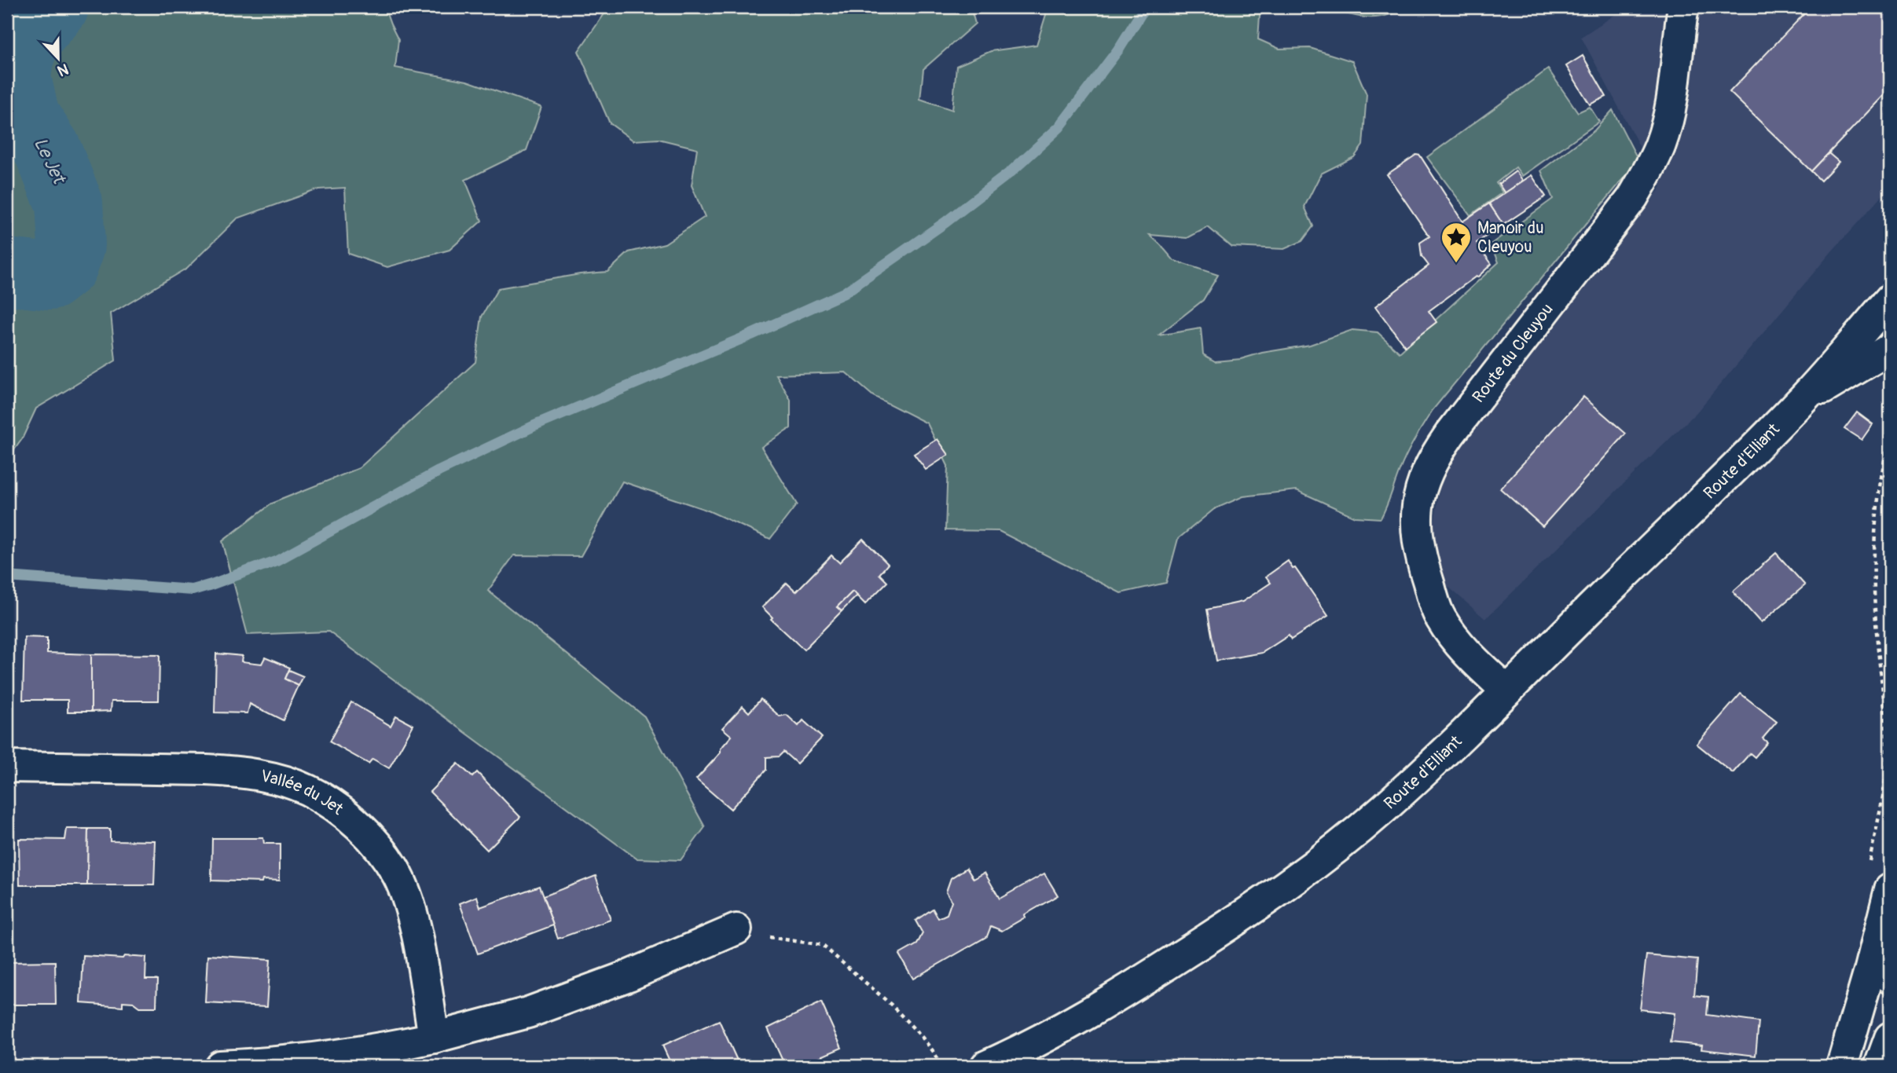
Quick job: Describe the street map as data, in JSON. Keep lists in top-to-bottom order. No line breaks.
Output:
{"streets":{"street":["Route du Cleuyou","Route d'Elliant","Vallée du Jet"]},"crossings":[["Route du Cleuyou","Route d'Elliant"]],"water":["Le Jet"],"places":{"place":["Manoir du Cleuyou"]},"north":"bottom"}
